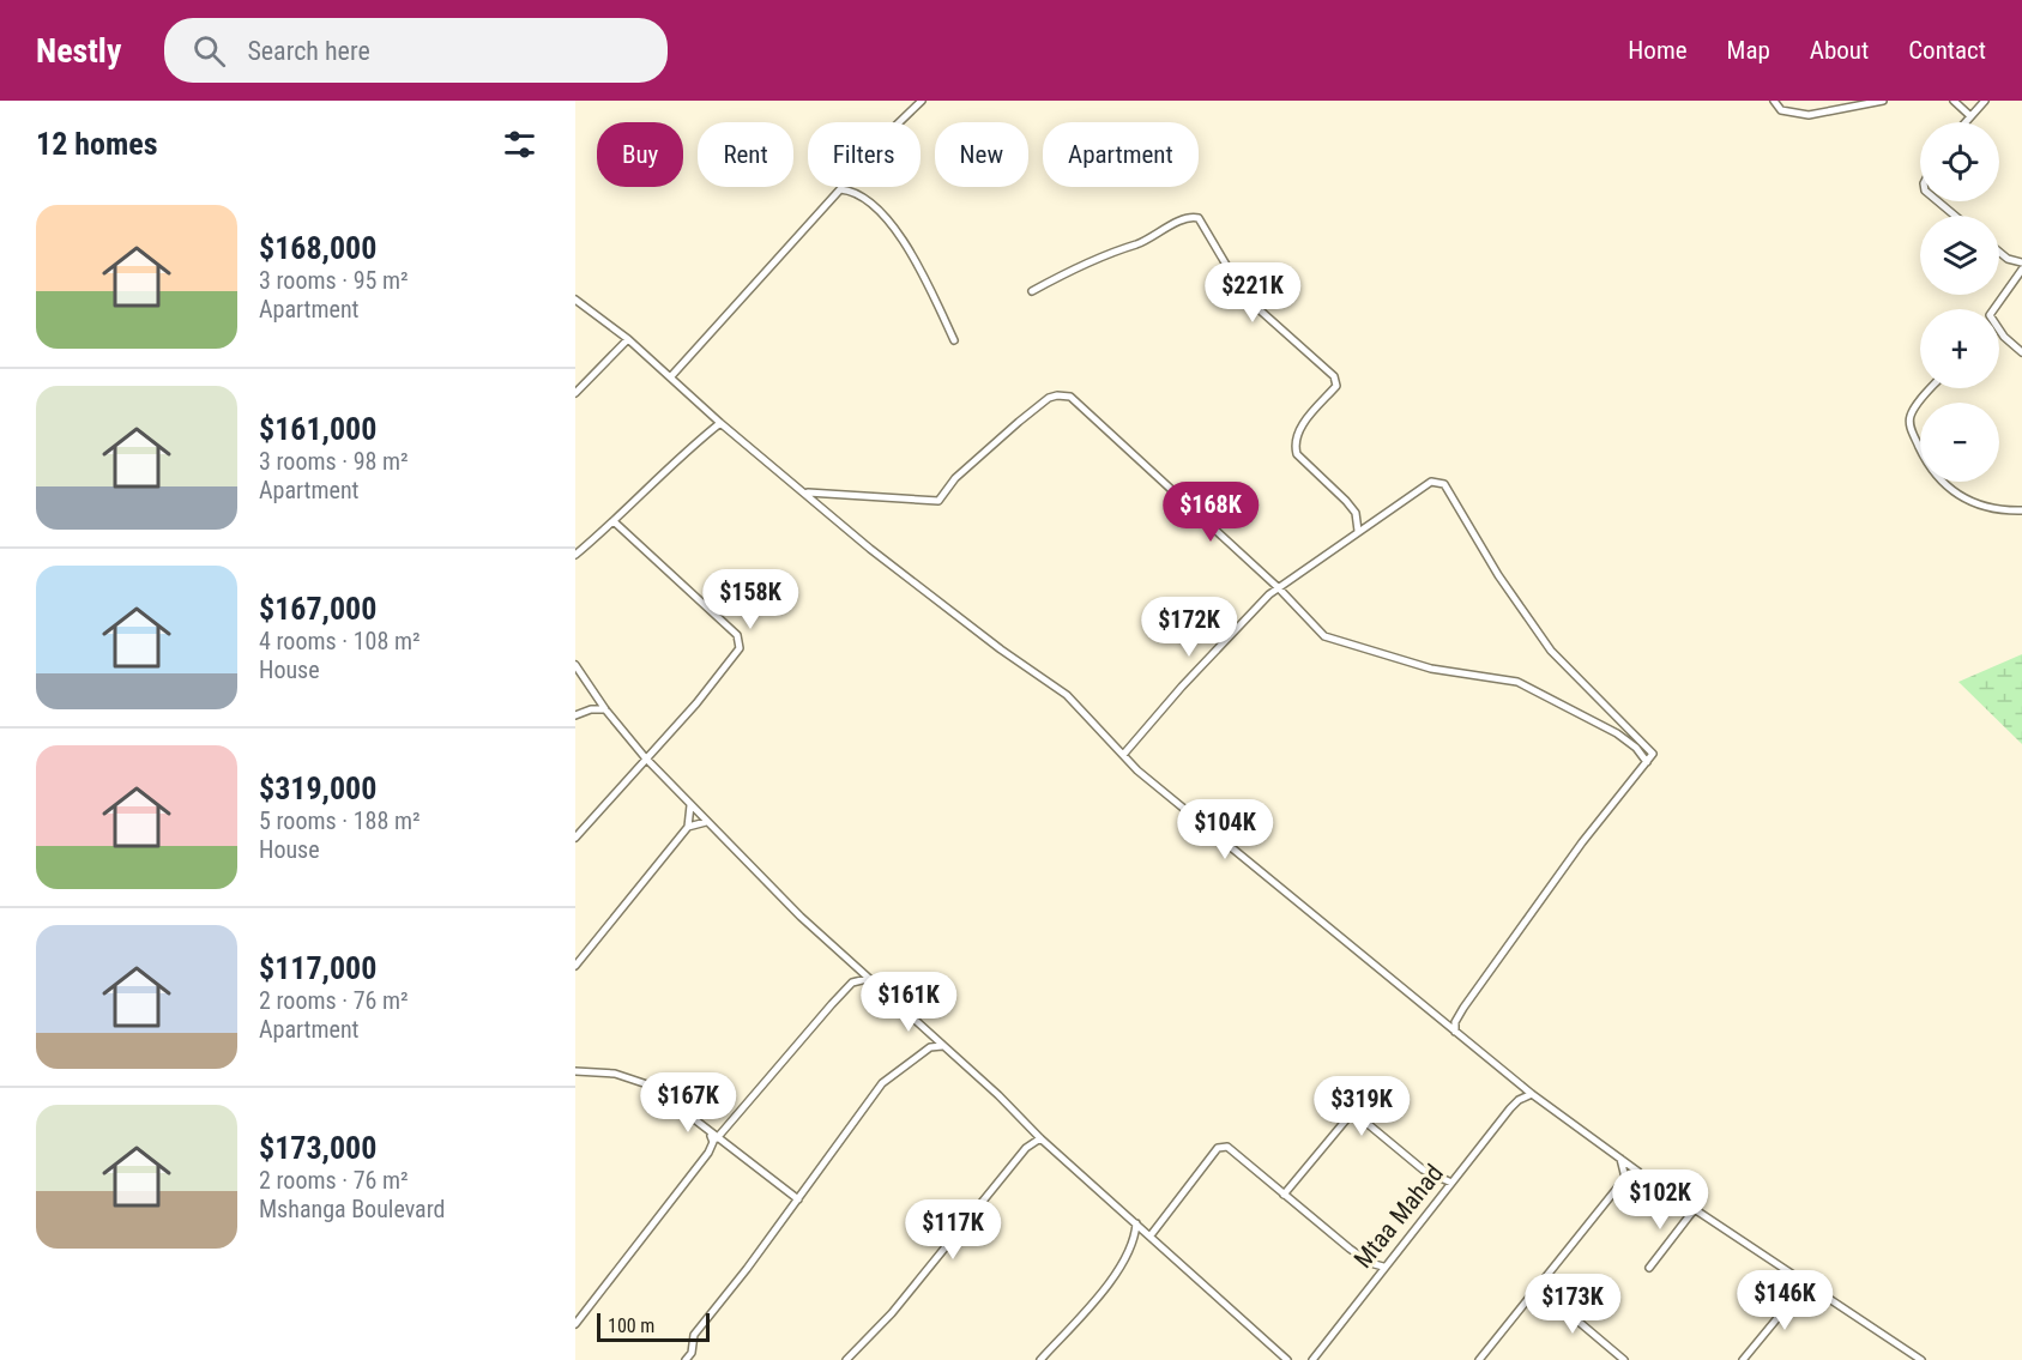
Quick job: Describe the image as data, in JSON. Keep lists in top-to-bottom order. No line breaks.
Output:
{"streets":{"street":["Mtaa Mahad"]},"scale_bar":"100 m","page":{"header":"Nestly","search":"Search here","nav":["Home","Map","About","Contact"],"heading":"12 homes","map_buttons":["+","−"],"chip":["Buy","Rent","Filters","New","Apartment"],"list":[{"name":"$168,000","note":"3 rooms · 95 m² · Apartment"},{"name":"$161,000","note":"3 rooms · 98 m² · Apartment"},{"name":"$167,000","note":"4 rooms · 108 m² · House"},{"name":"$319,000","note":"5 rooms · 188 m² · House"},{"name":"$117,000","note":"2 rooms · 76 m² · Apartment"},{"name":"$173,000","note":"2 rooms · 76 m² · Mshanga Boulevard"}],"price":["$221K","$168K","$158K","$172K","$104K","$161K","$167K","$319K","$102K","$117K","$146K","$173K"],"scale":"100 m"}}
